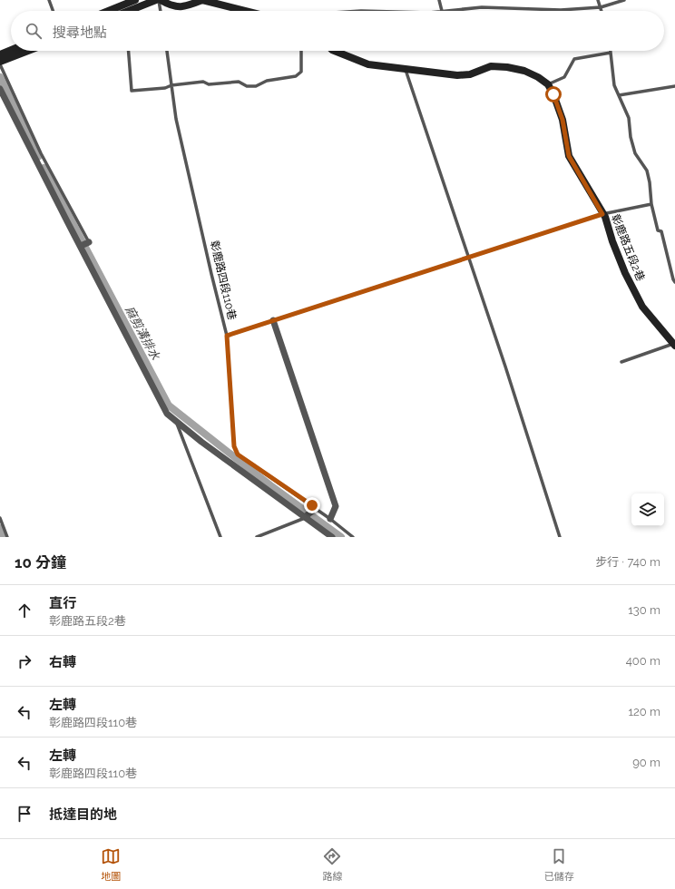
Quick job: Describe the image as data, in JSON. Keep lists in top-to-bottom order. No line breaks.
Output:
{"streets":{"street":["彰鹿路五段2巷"],"lane":["彰鹿路四段110巷"]},"water":["麻剪溝排水"],"page":{"search":"搜尋地點","heading":["10 分鐘","步行 · 740 m"],"list":[["直行","彰鹿路五段2巷","130 m"],["右轉","400 m"],["左轉","彰鹿路四段110巷","120 m"],["左轉","彰鹿路四段110巷","90 m"],"抵達目的地"],"nav":["地圖","路線","已儲存"]}}
